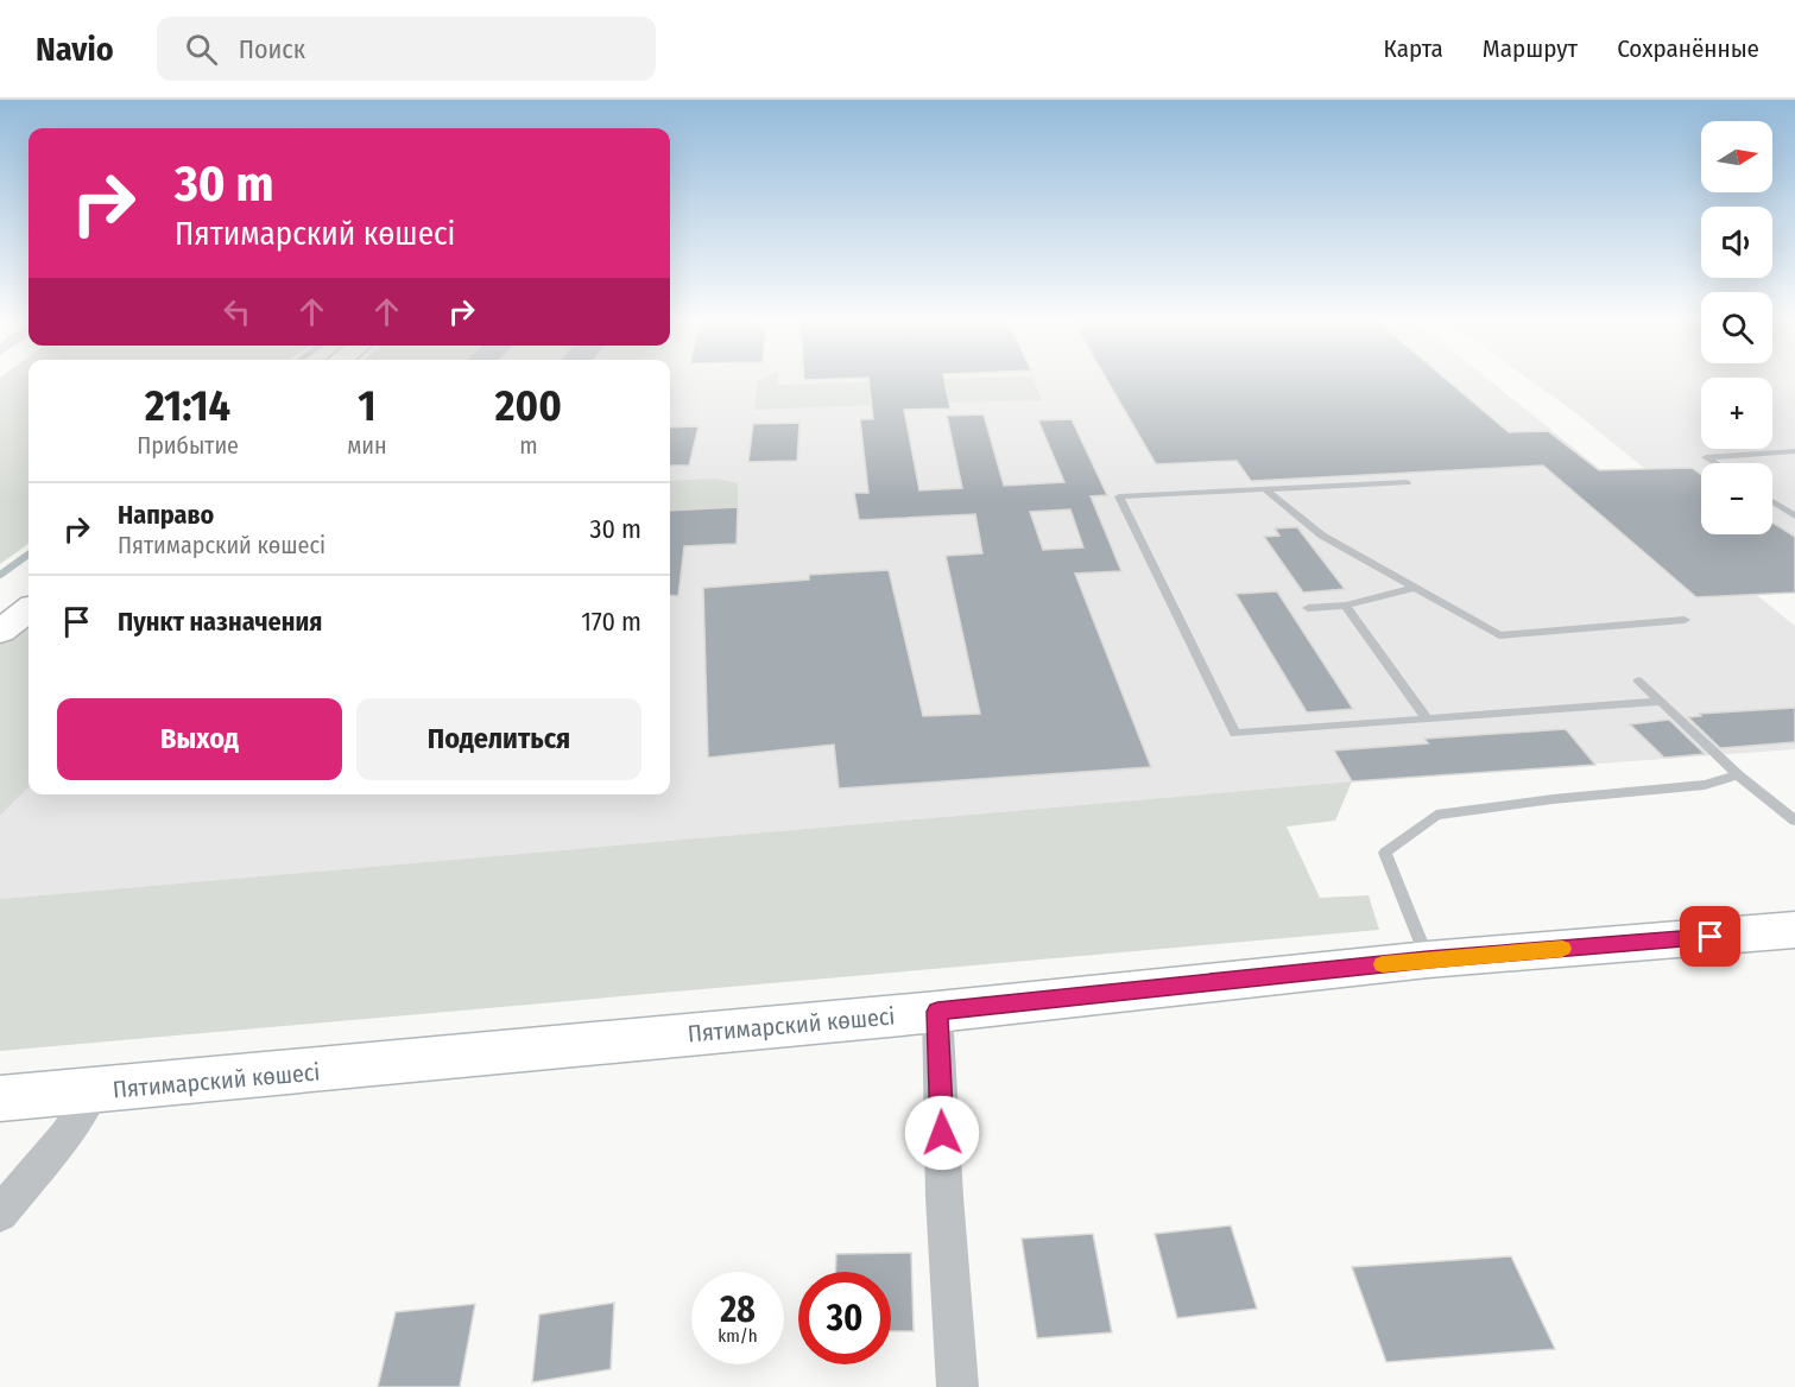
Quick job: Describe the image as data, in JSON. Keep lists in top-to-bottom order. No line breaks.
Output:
{"streets":{"main road":["Пятимарский көшесі"]},"north":"right","page":{"header":"Navio","search":"Поиск","nav":["Карта","Маршрут","Сохранённые"],"map_buttons":["+","−"],"turn":["30 m","Пятимарский көшесі"],"eta":["21:14","Прибытие","1","мин","200","m"],"list":[{"name":"Направо","note":"Пятимарский көшесі","value":"30 m"},{"name":"Пункт назначения","value":"170 m"}],"buttons":["Выход","Поделиться"],"speed":"28 km/h","limit":"30"}}
